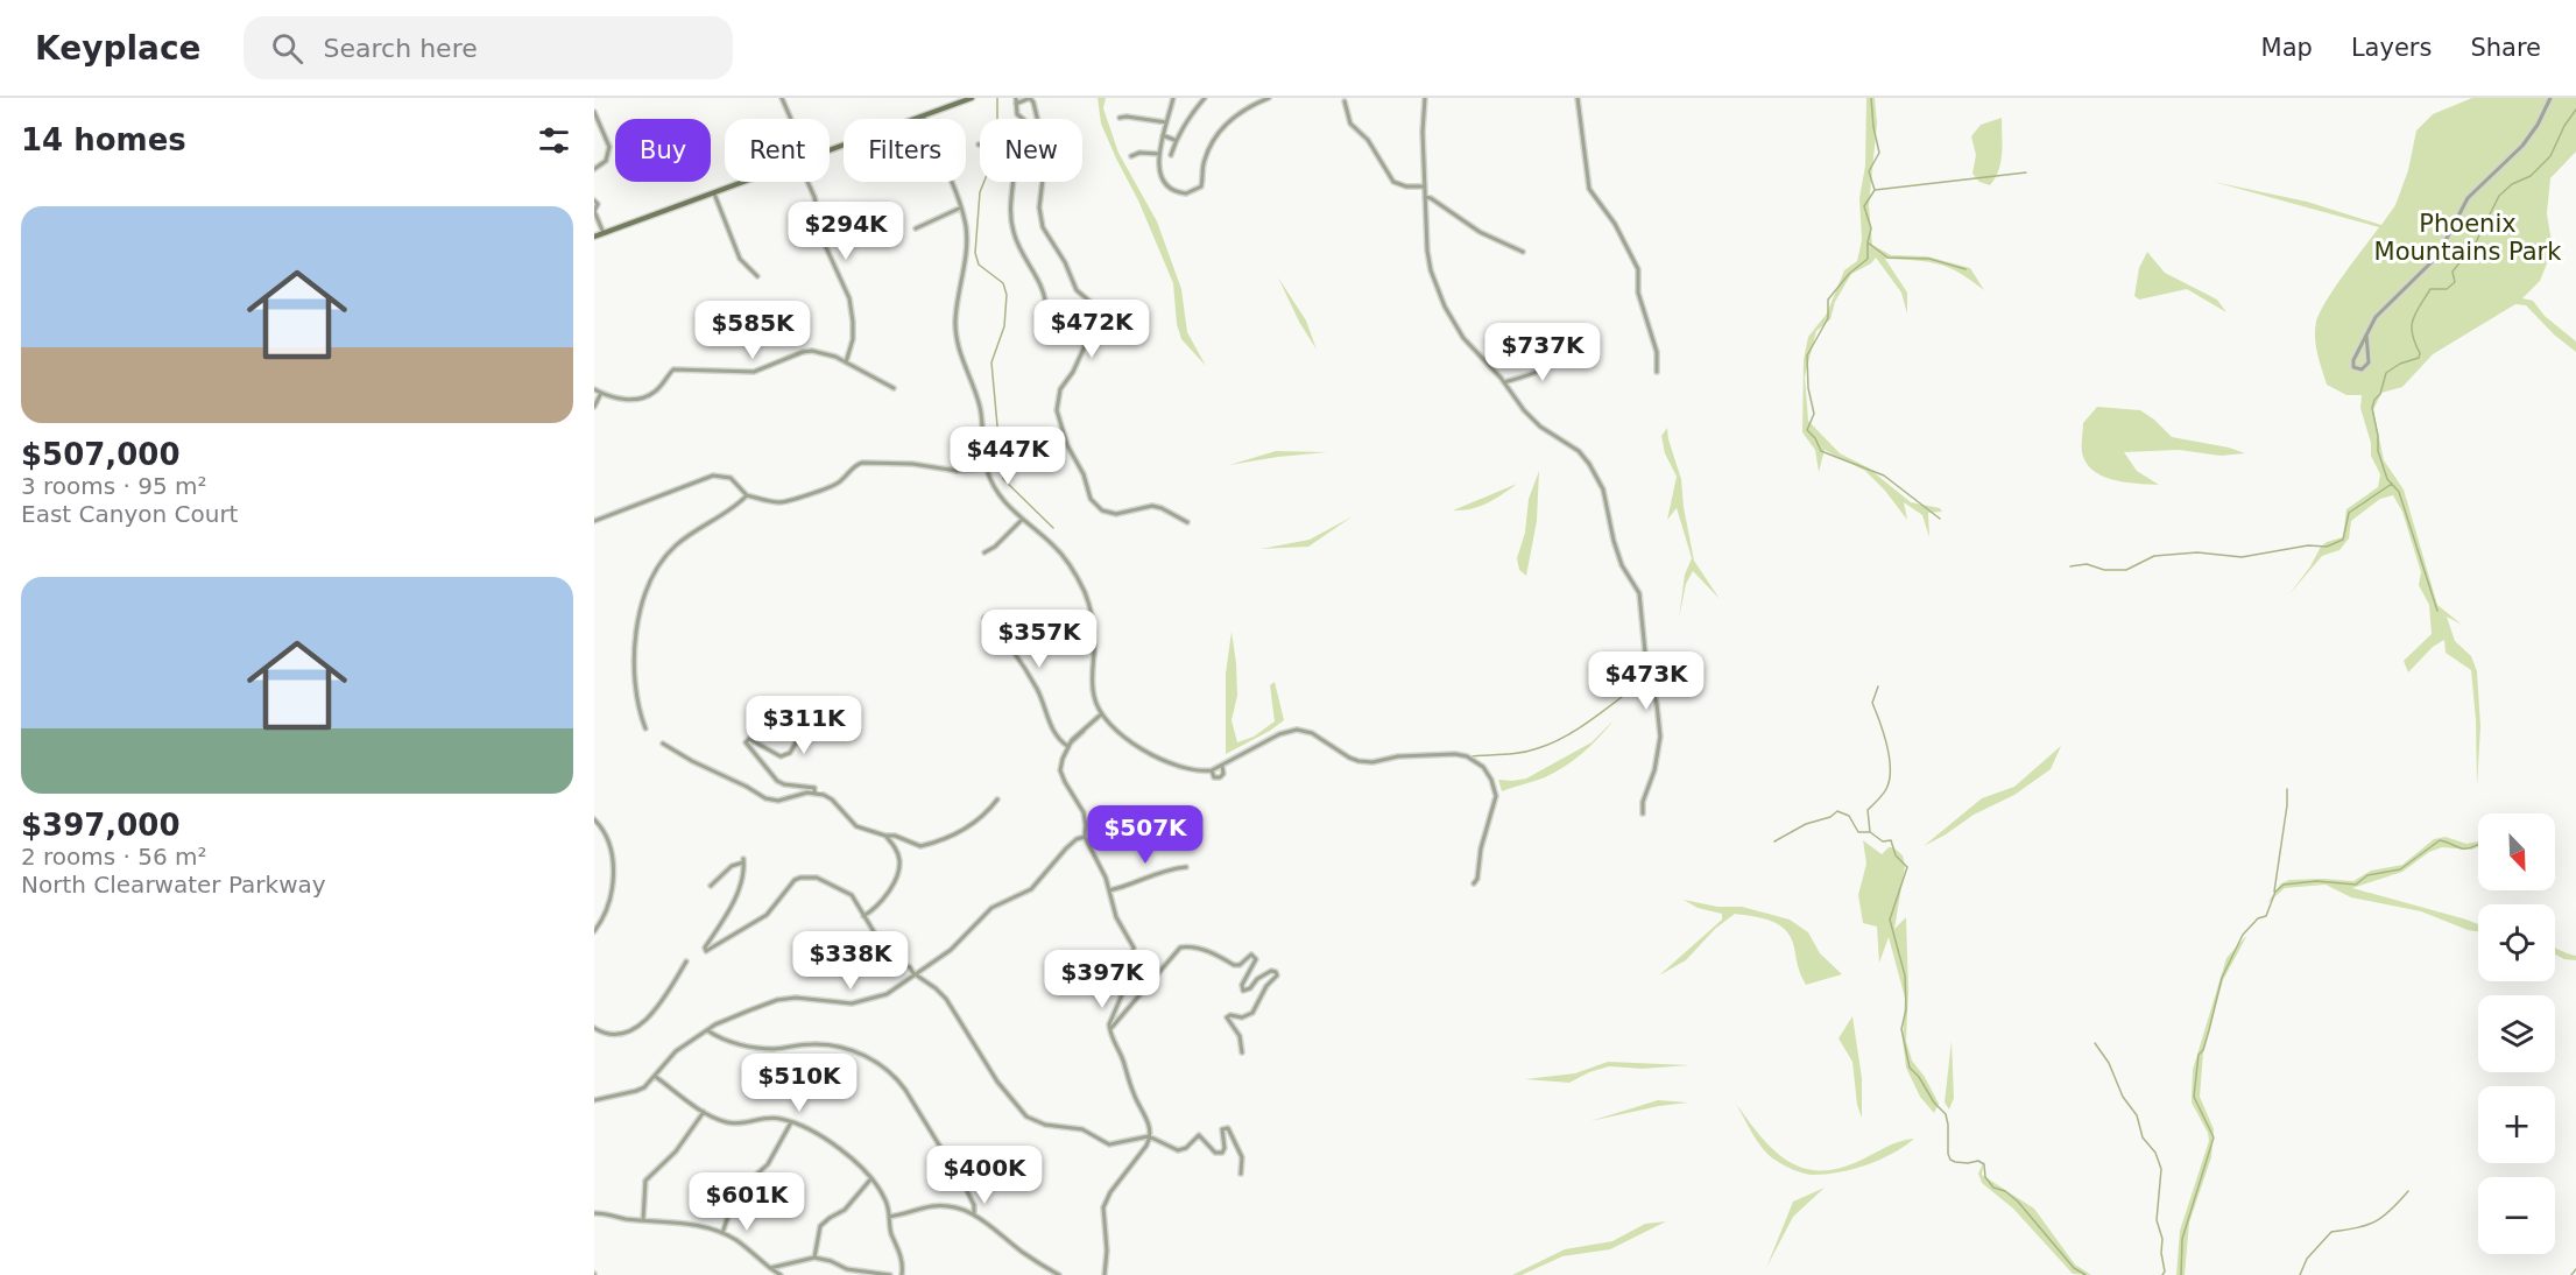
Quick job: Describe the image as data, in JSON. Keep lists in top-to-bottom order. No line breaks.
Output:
{"parks":["Phoenix Mountains Park"],"north":"bottom right","page":{"header":"Keyplace","search":"Search here","nav":["Map","Layers","Share"],"heading":"14 homes","chip":["Buy","Rent","Filters","New"],"list":[{"name":"$507,000","note":"3 rooms · 95 m² · East Canyon Court"},{"name":"$397,000","note":"2 rooms · 56 m² · North Clearwater Parkway"}],"price":["$294K","$472K","$585K","$737K","$447K","$357K","$473K","$311K","$507K","$338K","$397K","$510K","$400K","$601K"],"map_buttons":["+","−"]}}
